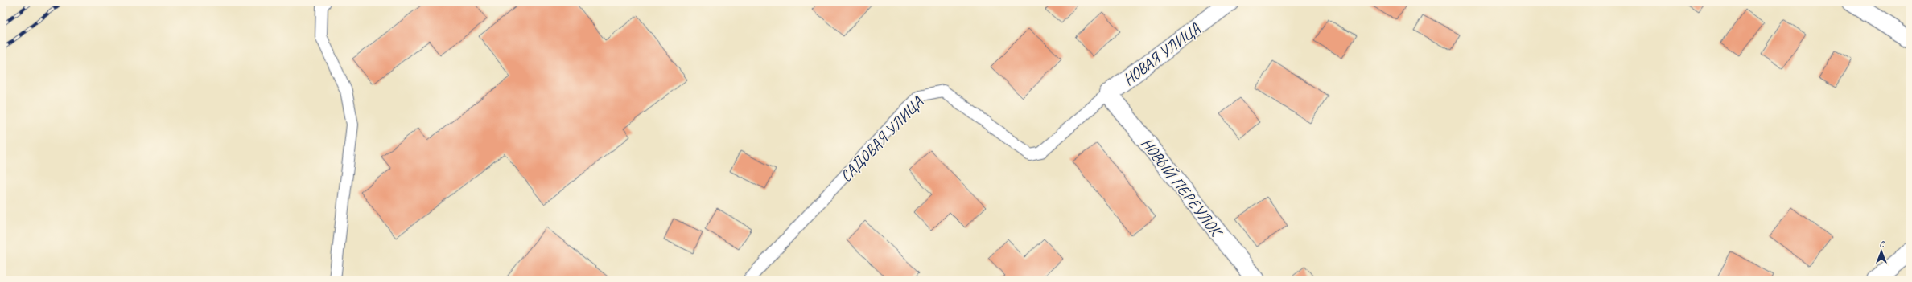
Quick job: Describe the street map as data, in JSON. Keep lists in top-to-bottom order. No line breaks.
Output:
{"streets":{"street":["НОВАЯ УЛИЦА","НОВЫЙ ПЕРЕУЛОК"],"lane":["САДОВАЯ УЛИЦА"]},"crossings":[["НОВАЯ УЛИЦА","САДОВАЯ УЛИЦА"],["НОВАЯ УЛИЦА","НОВЫЙ ПЕРЕУЛОК"],["САДОВАЯ УЛИЦА","НОВЫЙ ПЕРЕУЛОК"]],"north":"top"}
